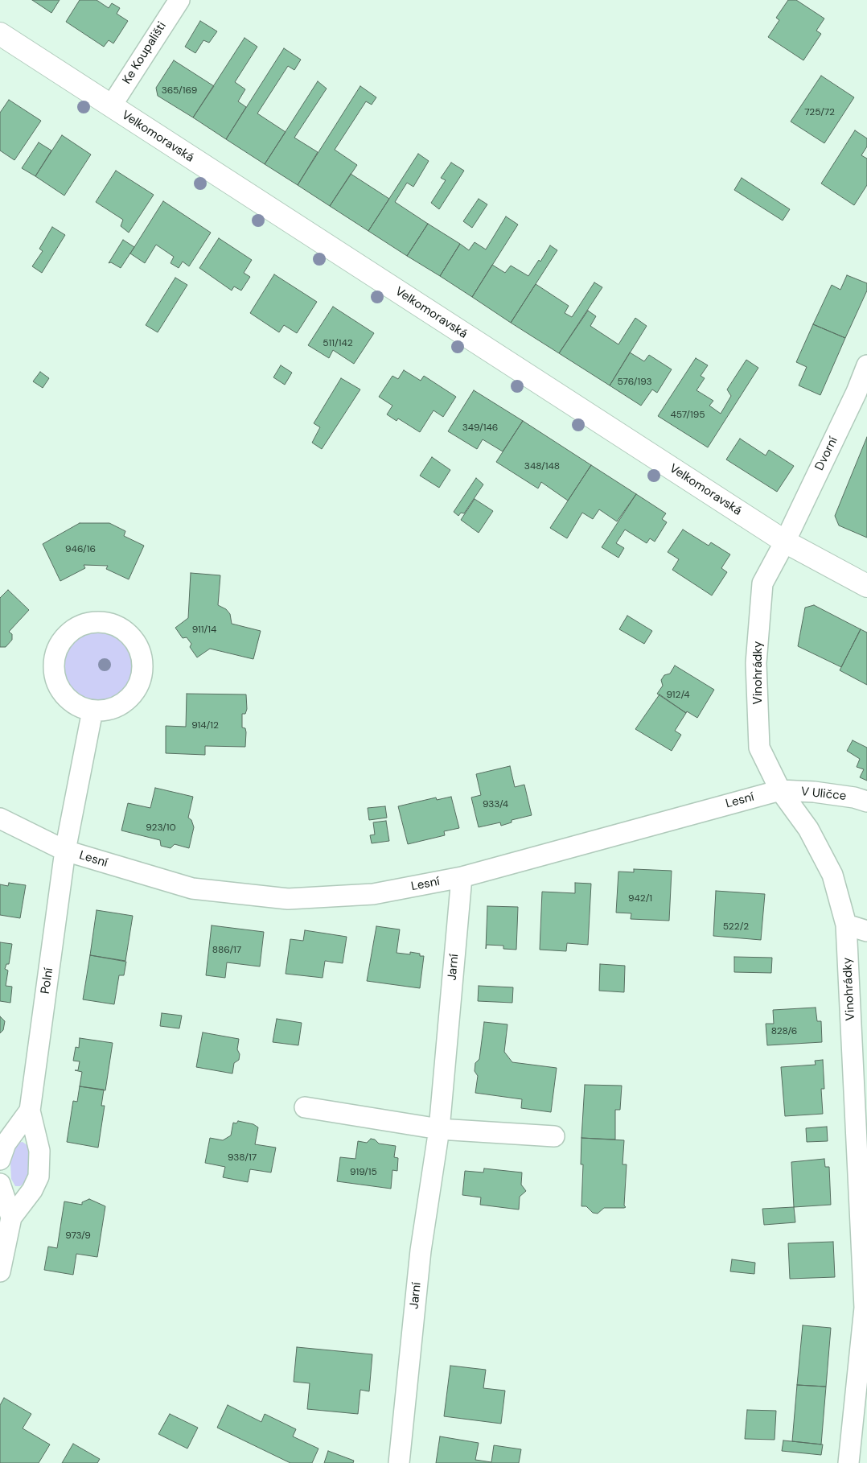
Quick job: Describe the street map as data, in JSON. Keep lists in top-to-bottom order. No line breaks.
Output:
{"streets":{"street":["Ke Koupališti","Velkomoravská","Dvorní","Vinohrádky","V Uličce","Lesní","Jarní","Polní"]},"crossings":[["Ke Koupališti","Velkomoravská"],["Velkomoravská","Dvorní"],["Velkomoravská","Vinohrádky"],["Dvorní","Vinohrádky"],["Vinohrádky","V Uličce"],["Vinohrádky","Lesní"],["V Uličce","Lesní"],["Lesní","Jarní"],["Lesní","Polní"]],"house_numbers":["365/169","725/72","511/142","576/193","457/195","349/146","348/148","946/16","911/14","912/4","914/12","933/4","923/10","942/1","522/2","886/17","828/6","938/17","919/15","973/9"]}
